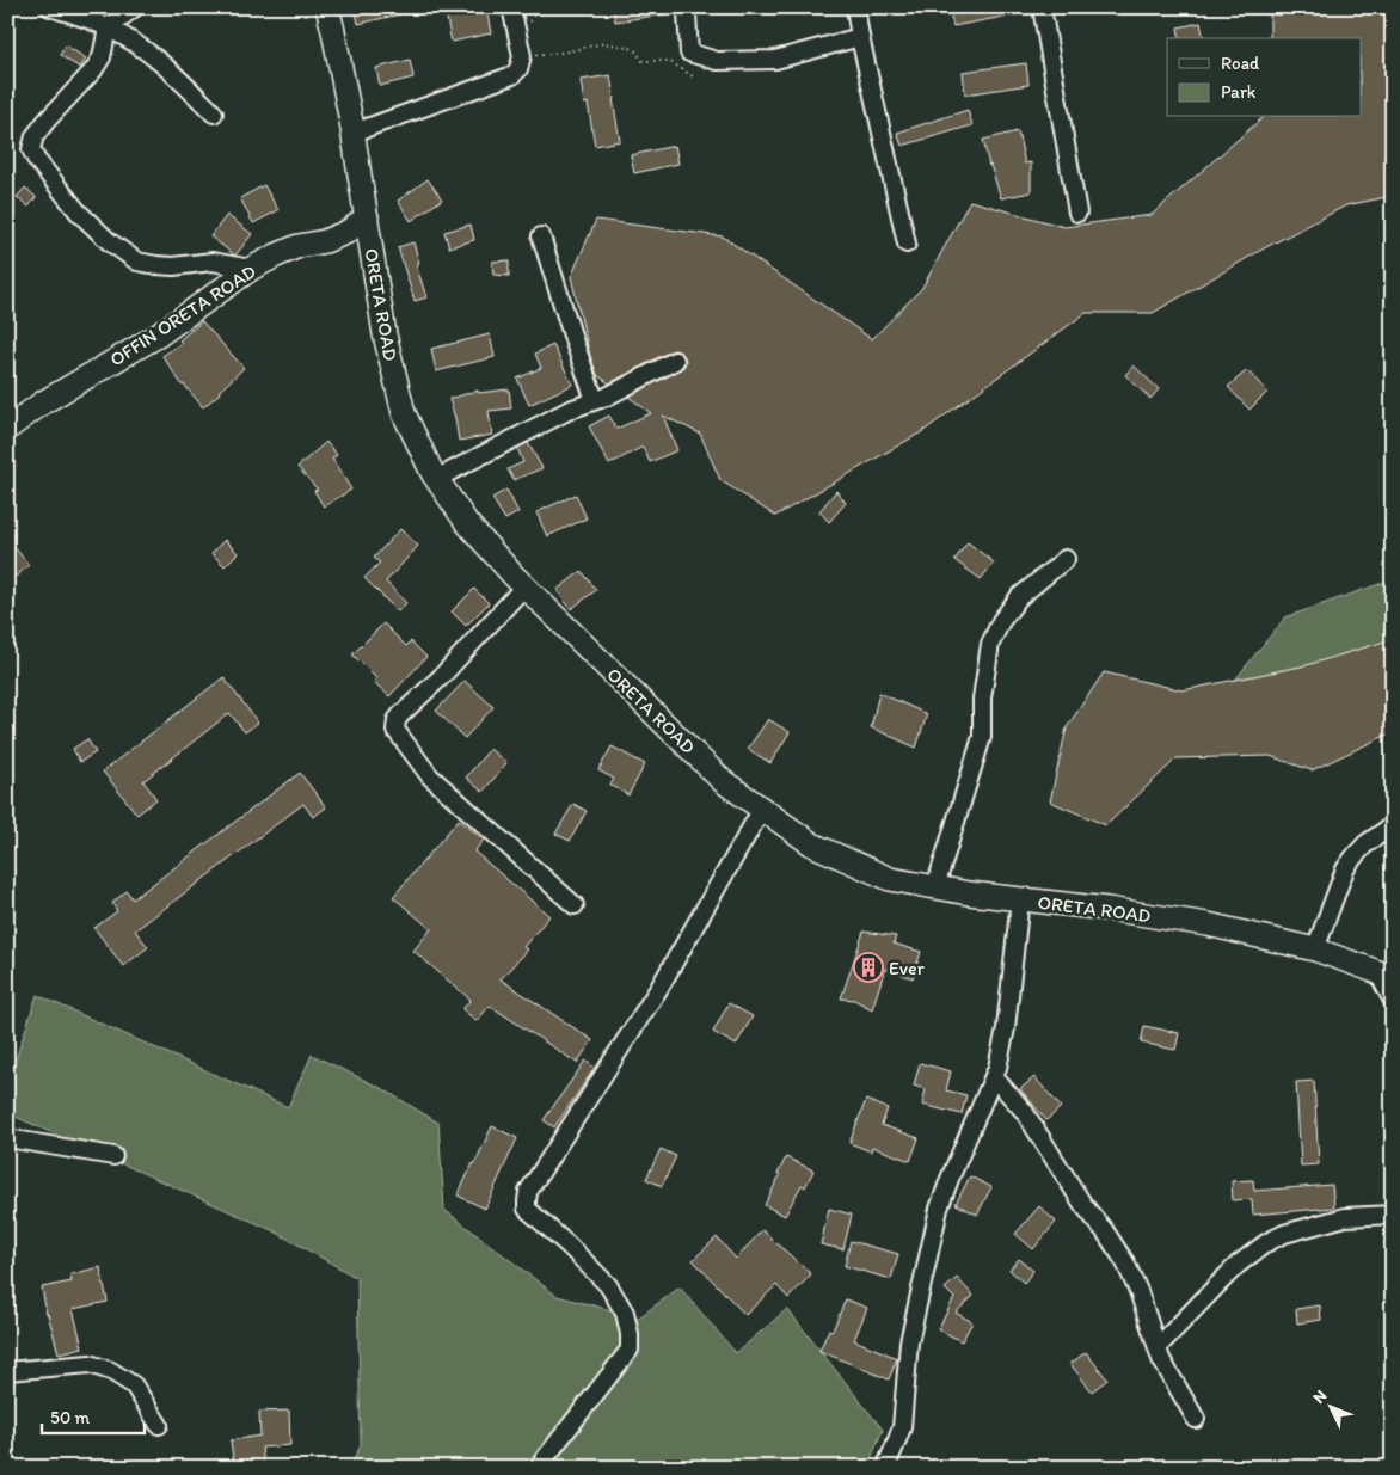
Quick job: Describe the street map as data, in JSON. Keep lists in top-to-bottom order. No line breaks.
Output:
{"streets":{"street":["ORETA ROAD","OFFIN ORETA ROAD"]},"crossings":[["ORETA ROAD","OFFIN ORETA ROAD"]],"places":{"building":["Ever"]},"legend":["Road","Park"],"scale_bar":"50 m","north":"top left"}
